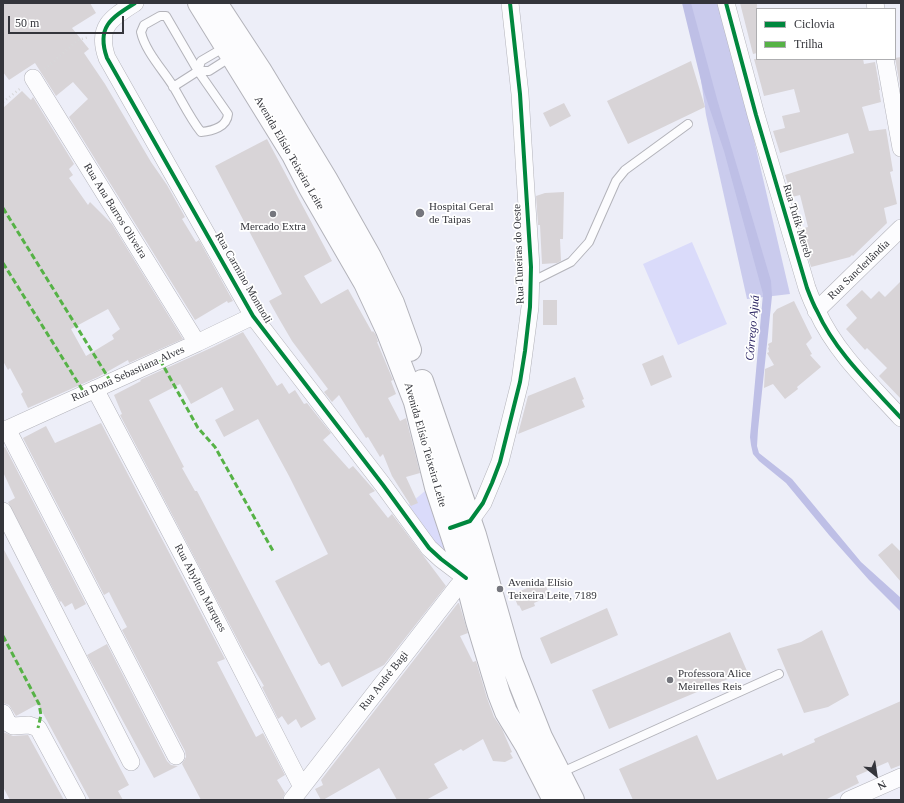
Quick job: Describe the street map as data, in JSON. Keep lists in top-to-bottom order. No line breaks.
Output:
{"streets":{"main road":["Avenida Elísio Teixeira Leite"],"street":["Rua Ana Barros Oliveira","Rua Tufik Mereb","Rua Tuneiras do Oeste","Rua Sanclerlândia","Rua Carmino Montuoli","Rua Dona Sebastiana Alves","Rua Ahylton Marques","Rua André Bagi"]},"crossings":[["Avenida Elísio Teixeira Leite","Rua Tuneiras do Oeste"],["Avenida Elísio Teixeira Leite","Rua Carmino Montuoli"],["Avenida Elísio Teixeira Leite","Rua André Bagi"],["Rua Ana Barros Oliveira","Rua Dona Sebastiana Alves"],["Rua Tufik Mereb","Rua Sanclerlândia"],["Rua Carmino Montuoli","Rua Dona Sebastiana Alves"],["Rua Carmino Montuoli","Rua André Bagi"],["Rua Dona Sebastiana Alves","Rua Ahylton Marques"],["Rua Ahylton Marques","Rua André Bagi"]],"water":["Córrego Ajuá"],"places":["Hospital Geral de Taipas","Mercado Extra","Avenida Elísio Teixeira Leite, 7189","Professora Alice Meirelles Reis"],"legend":["Ciclovia","Trilha"],"scale_bar":"50 m","north":"bottom right"}
